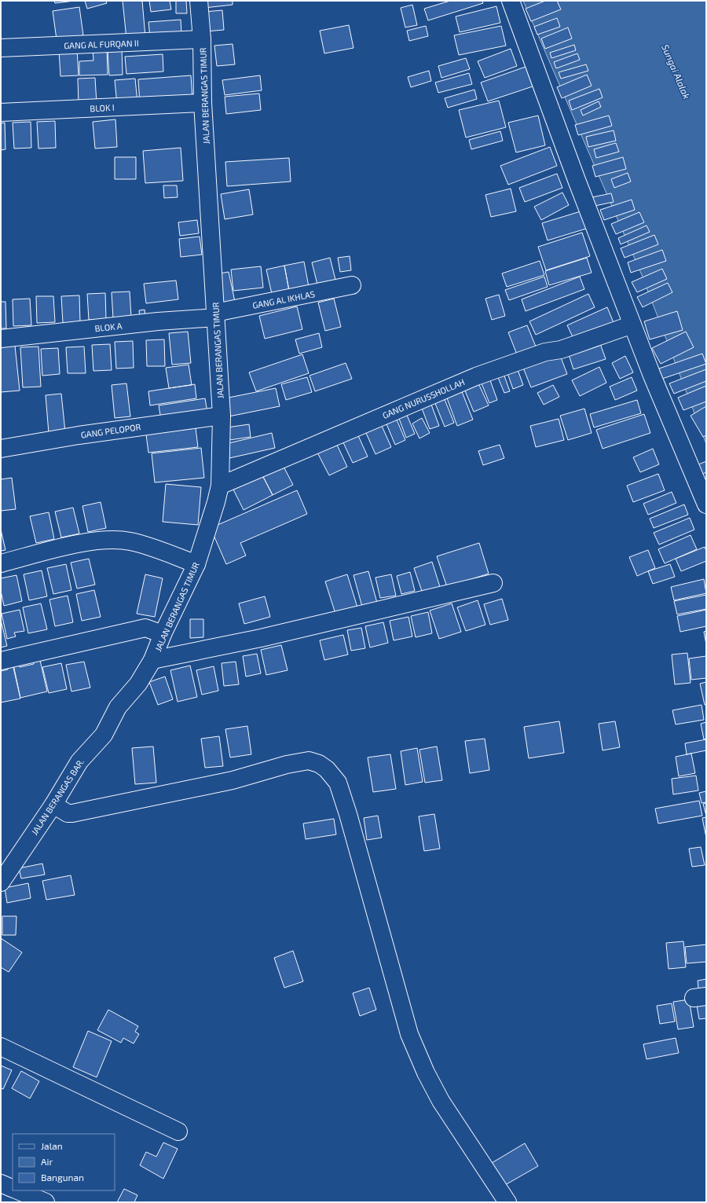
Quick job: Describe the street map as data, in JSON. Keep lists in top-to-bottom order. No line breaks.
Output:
{"streets":{"street":["GANG AL FURQAN II","JALAN BERANGAS TIMUR","BLOK I","GANG AL IKHLAS","BLOK A","GANG NURUSSHOLLAH","GANG PELOPOR","JALAN BERANGAS BAR."]},"crossings":[["GANG AL FURQAN II","JALAN BERANGAS TIMUR"],["JALAN BERANGAS TIMUR","BLOK I"],["JALAN BERANGAS TIMUR","GANG AL IKHLAS"],["JALAN BERANGAS TIMUR","BLOK A"],["JALAN BERANGAS TIMUR","GANG NURUSSHOLLAH"],["JALAN BERANGAS TIMUR","GANG PELOPOR"],["JALAN BERANGAS TIMUR","JALAN BERANGAS BAR."],["GANG AL IKHLAS","BLOK A"]],"water":["Sungai Alalak"],"legend":["Jalan","Air","Bangunan"]}
